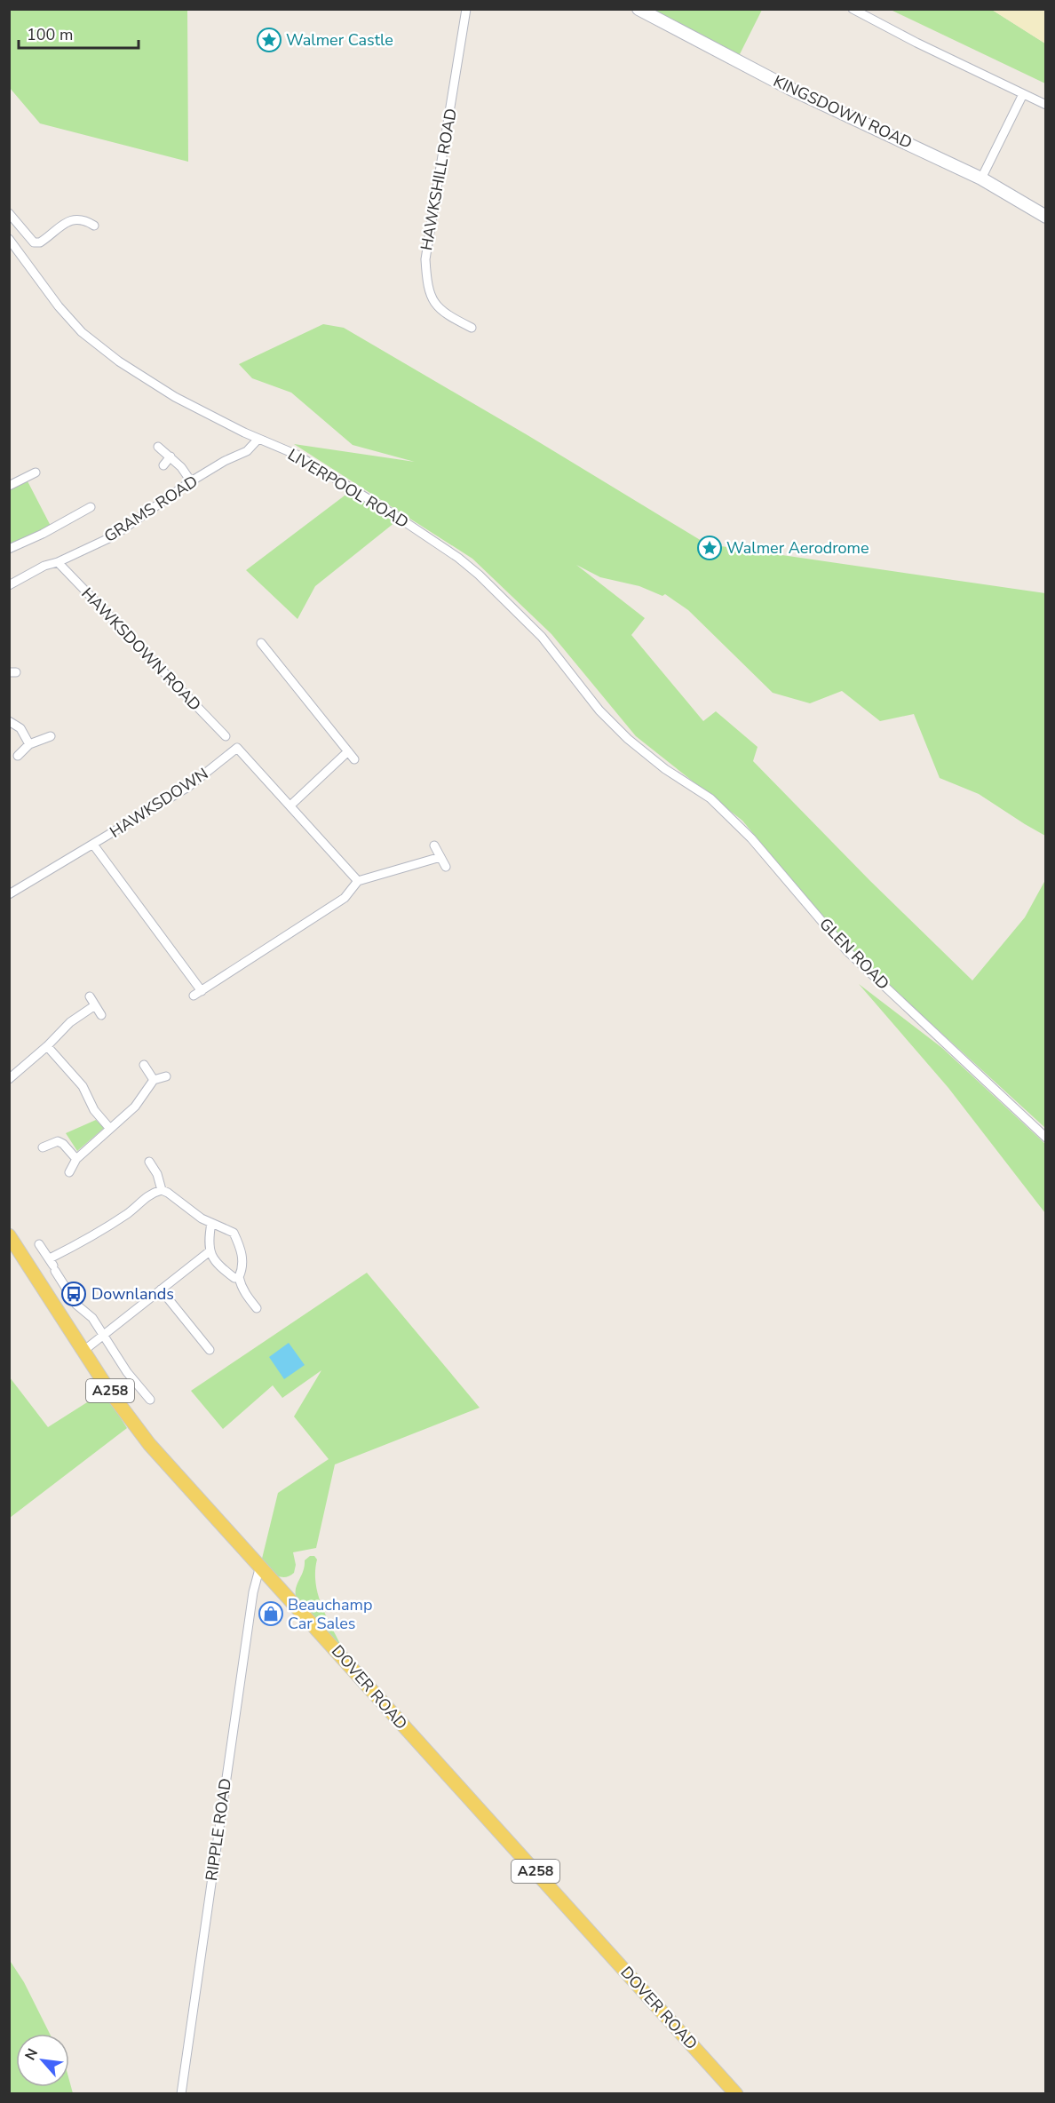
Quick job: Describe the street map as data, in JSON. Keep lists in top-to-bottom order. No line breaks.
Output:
{"streets":{"main road":["A258","DOVER ROAD"],"street":["KINGSDOWN ROAD","HAWKSHILL ROAD","LIVERPOOL ROAD","GRAMS ROAD","HAWKSDOWN ROAD","HAWKSDOWN","GLEN ROAD","RIPPLE ROAD"]},"crossings":[["LIVERPOOL ROAD","GRAMS ROAD"],["LIVERPOOL ROAD","GLEN ROAD"],["GRAMS ROAD","HAWKSDOWN ROAD"],["DOVER ROAD","RIPPLE ROAD"]],"places":{"place":["Walmer Castle","Walmer Aerodrome"],"bus stop":["Downlands"],"shop":["Beauchamp Car Sales"]},"scale_bar":"100 m","north":"top left"}
